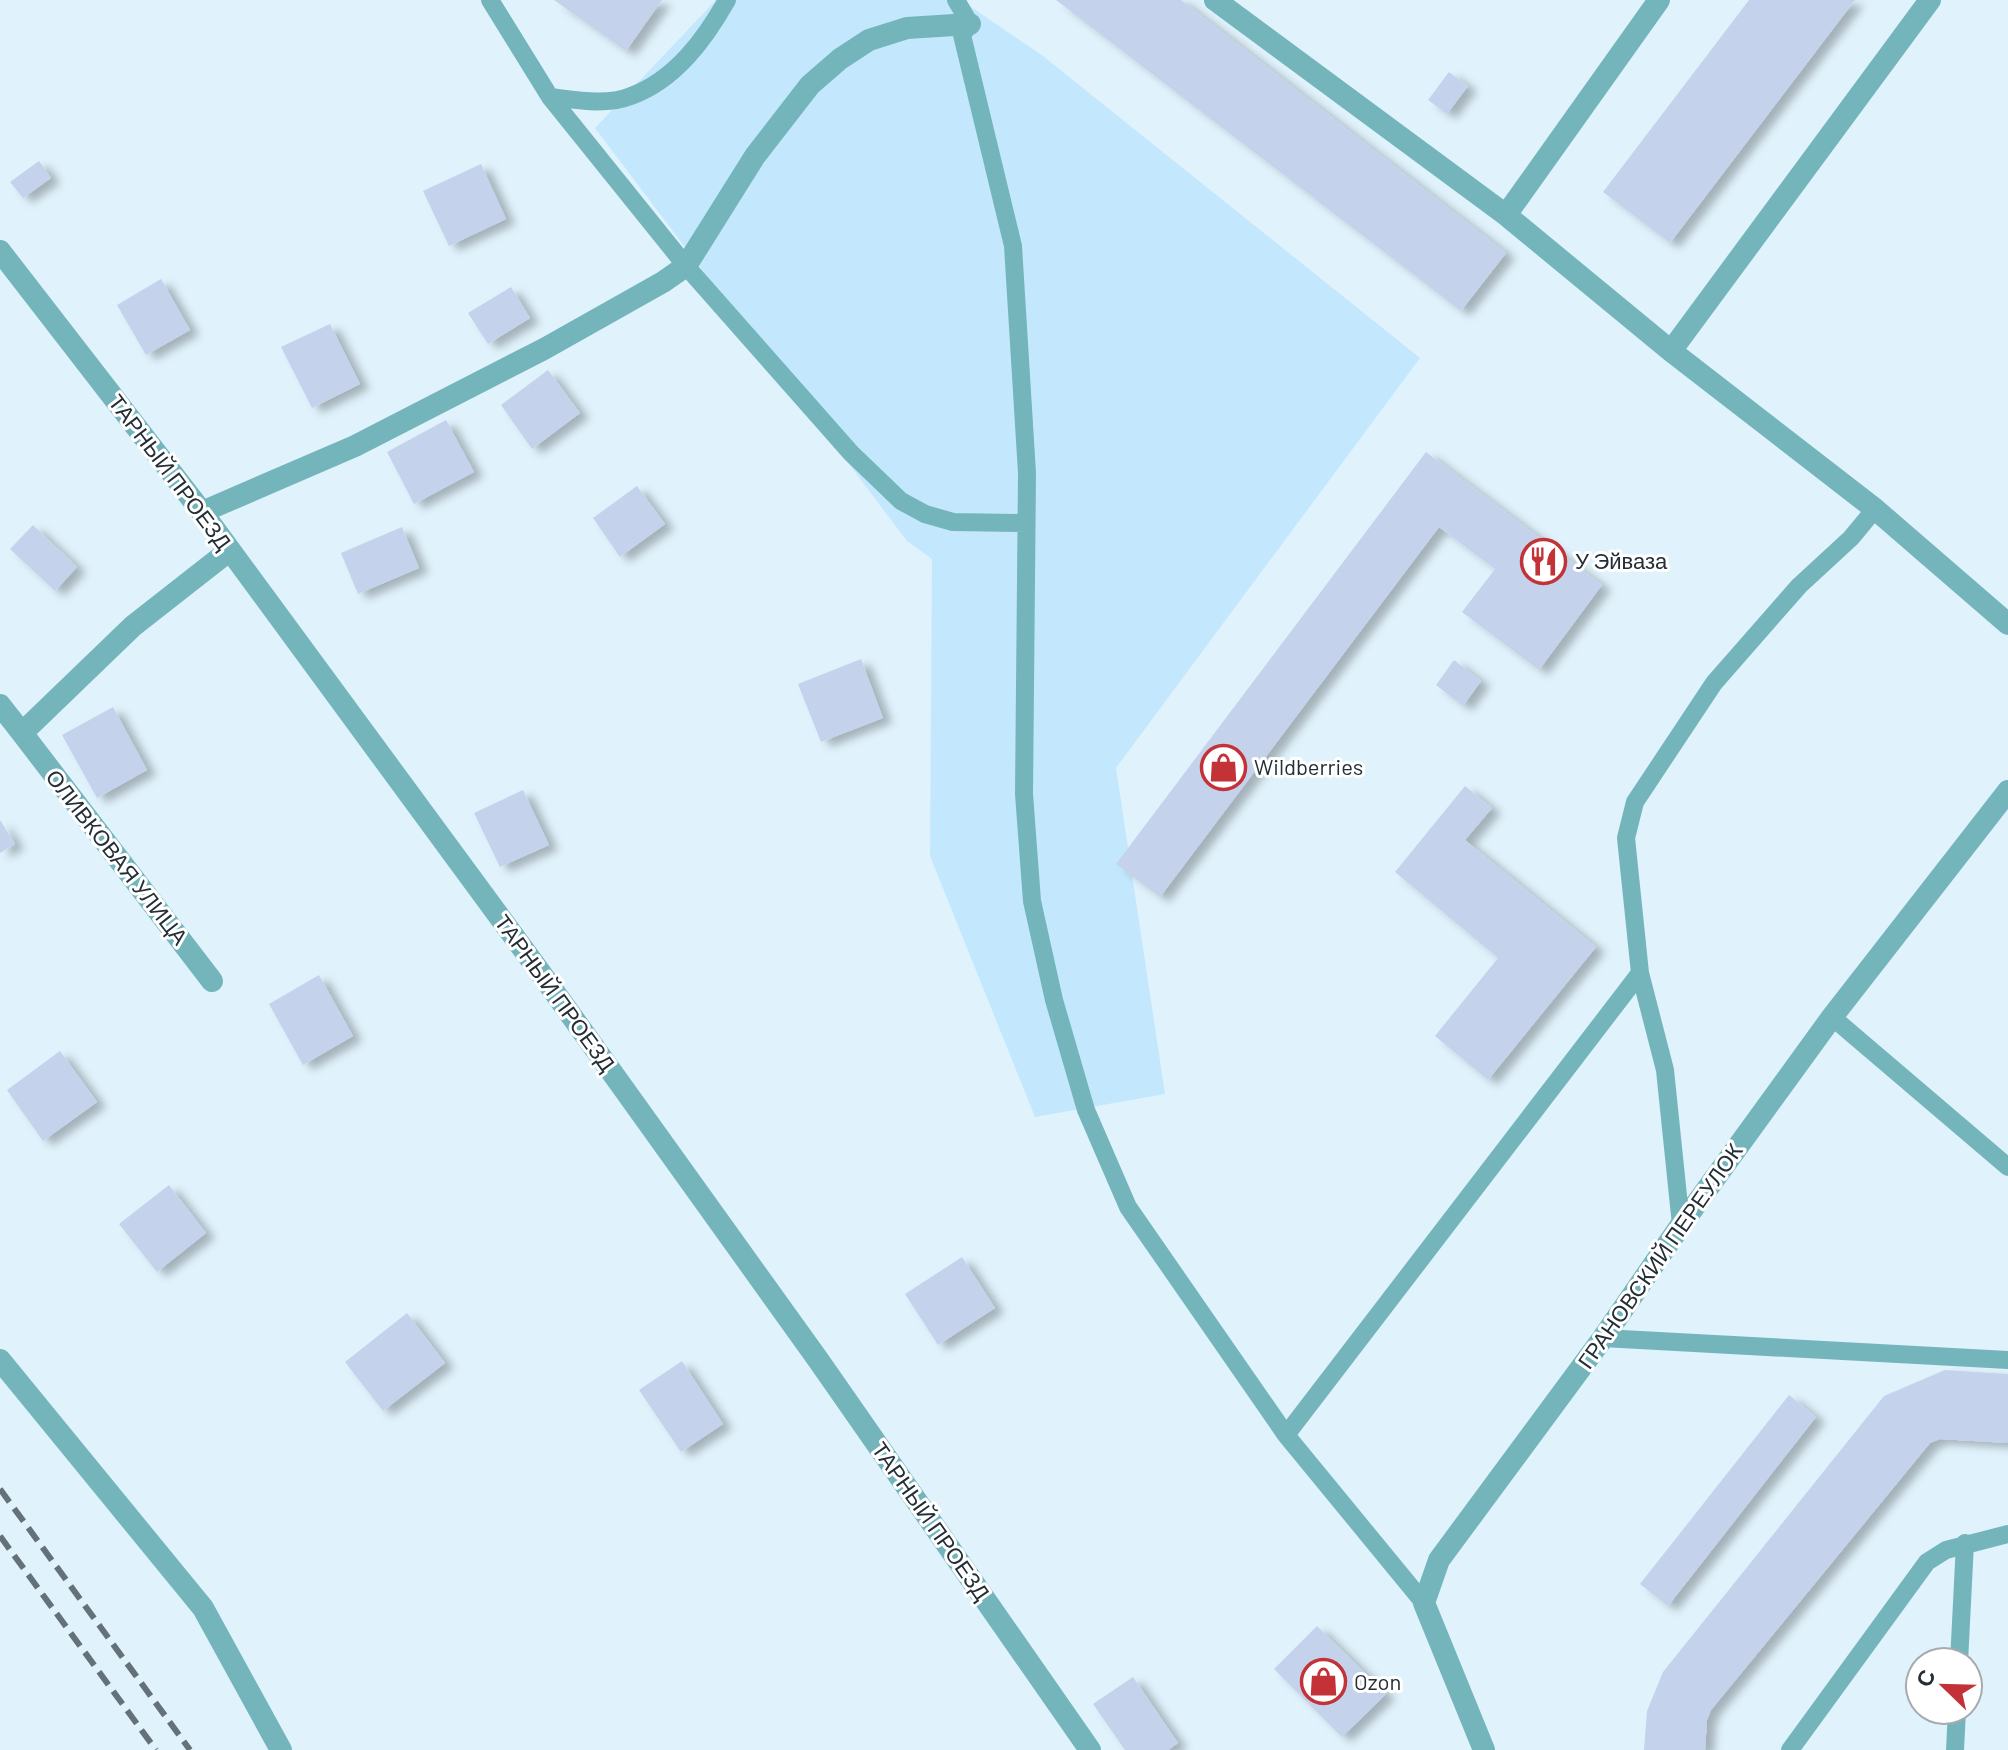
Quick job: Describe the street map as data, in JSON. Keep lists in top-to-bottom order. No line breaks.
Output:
{"streets":{"street":["ТАРНЫЙ ПРОЕЗД","ОЛИВКОВАЯ УЛИЦА","ГРАНОВСКИЙ ПЕРЕУЛОК"]},"places":{"restaurant":["У Эйваза"],"shop":["Wildberries","Ozon"]},"north":"top left"}
